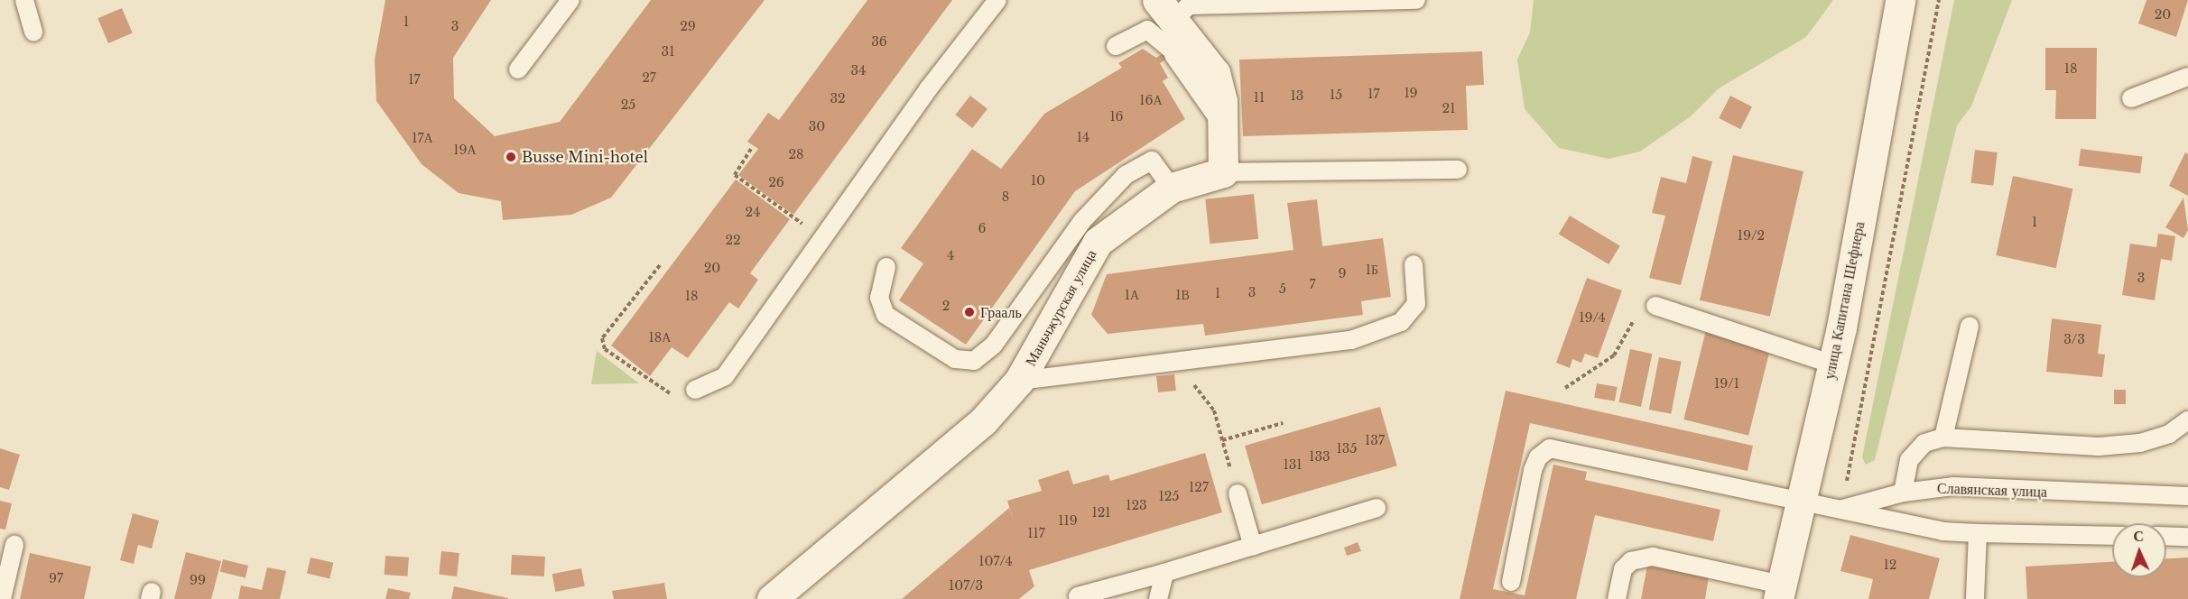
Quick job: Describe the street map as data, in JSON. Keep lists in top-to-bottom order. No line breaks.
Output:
{"streets":{"street":["улица Капитана Шефнера","Маньчжурская улица"],"lane":["Славянская улица"]},"crossings":[["улица Капитана Шефнера","Славянская улица"]],"places":["Busse Mini-hotel","Грааль"],"house_numbers":["20","1","3","29","36","31","18","34","27","17","19","17","15","13","11","32","16А","25","21","16","30","14","17А","19А","28","10","26","8","24","1","6","19/2","22","4","20","1Б","9","3","7","5","3","1","1А","1В","18","2","19/4","18А","3/3","19/1","137","135","133","131","127","125","123","121","119","117","107/4","12","97","99","107/3"],"north":"top"}
